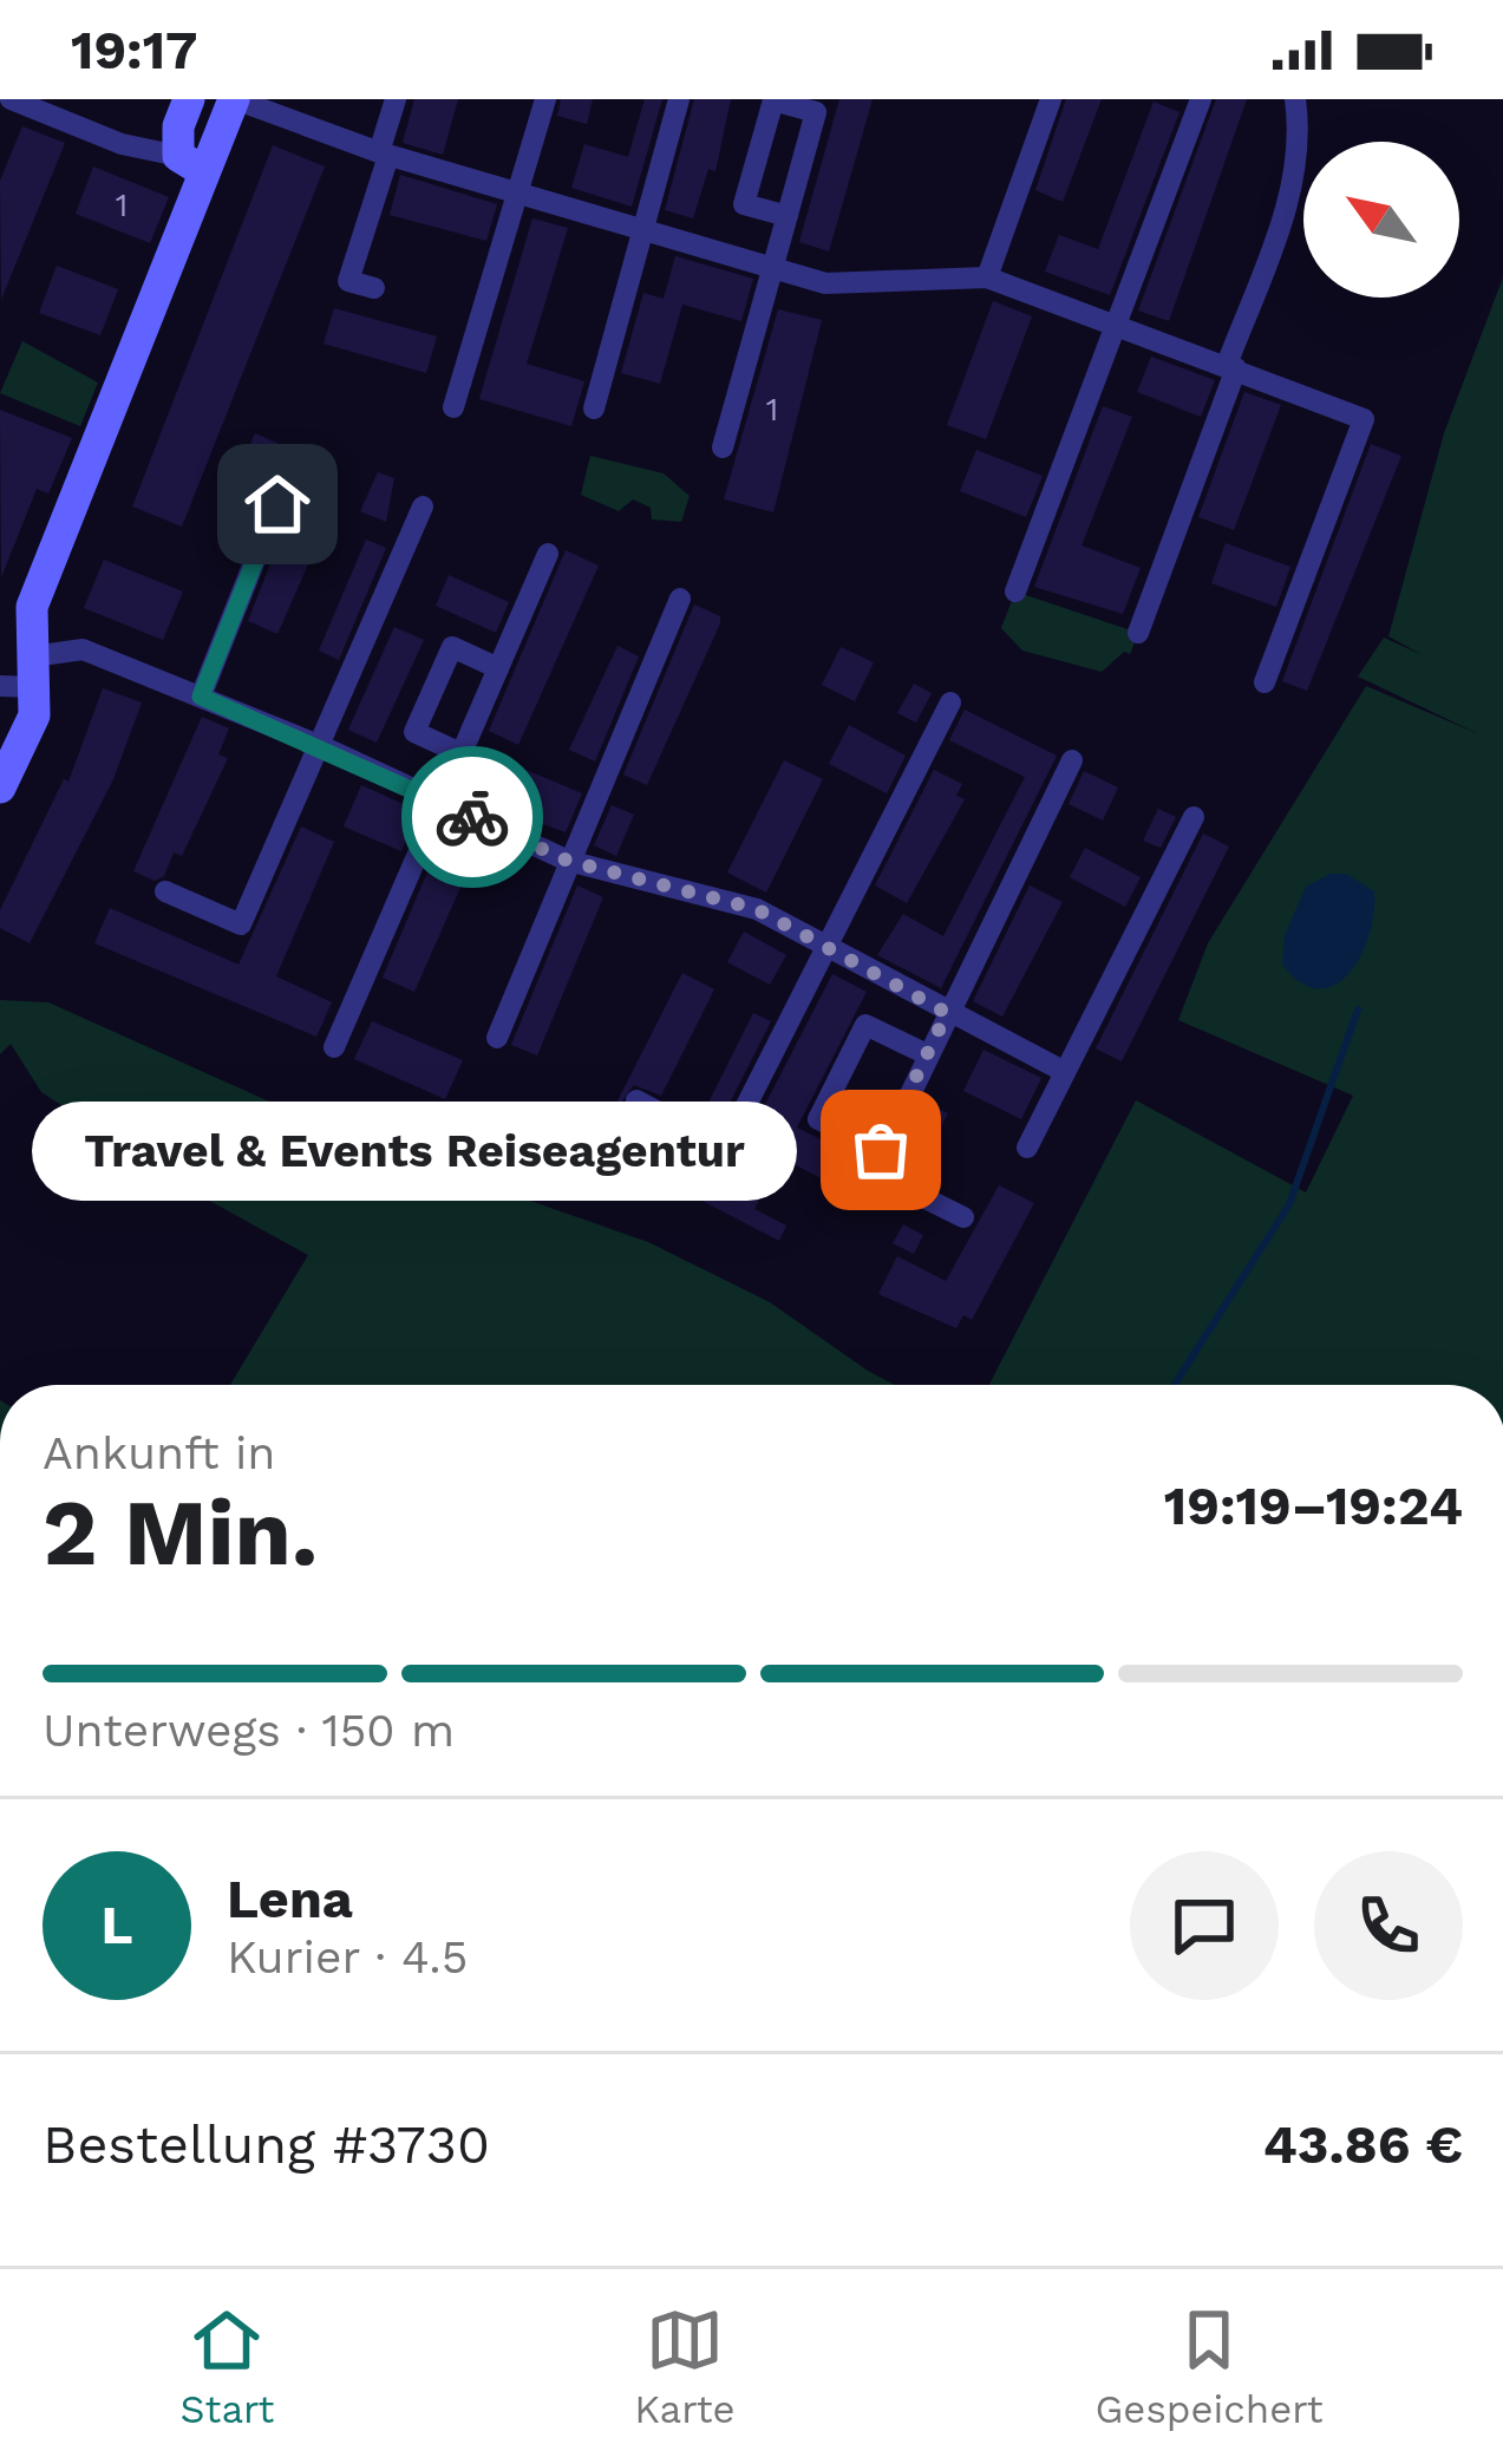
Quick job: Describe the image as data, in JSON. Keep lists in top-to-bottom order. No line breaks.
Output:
{"places":["Travel & Events Reiseagentur"],"house_numbers":["1","1"],"north":"top left","page":{"status":"19:17","bubble":"Travel & Events Reiseagentur","heading":["2 Min.","Ankunft in","19:19–19:24"],"panel":["Lena","Kurier · 4.5","Bestellung #3730","43.86 €"],"bar":"Unterwegs · 150 m","round":"L","tabs":["Start","Karte","Gespeichert"]}}
